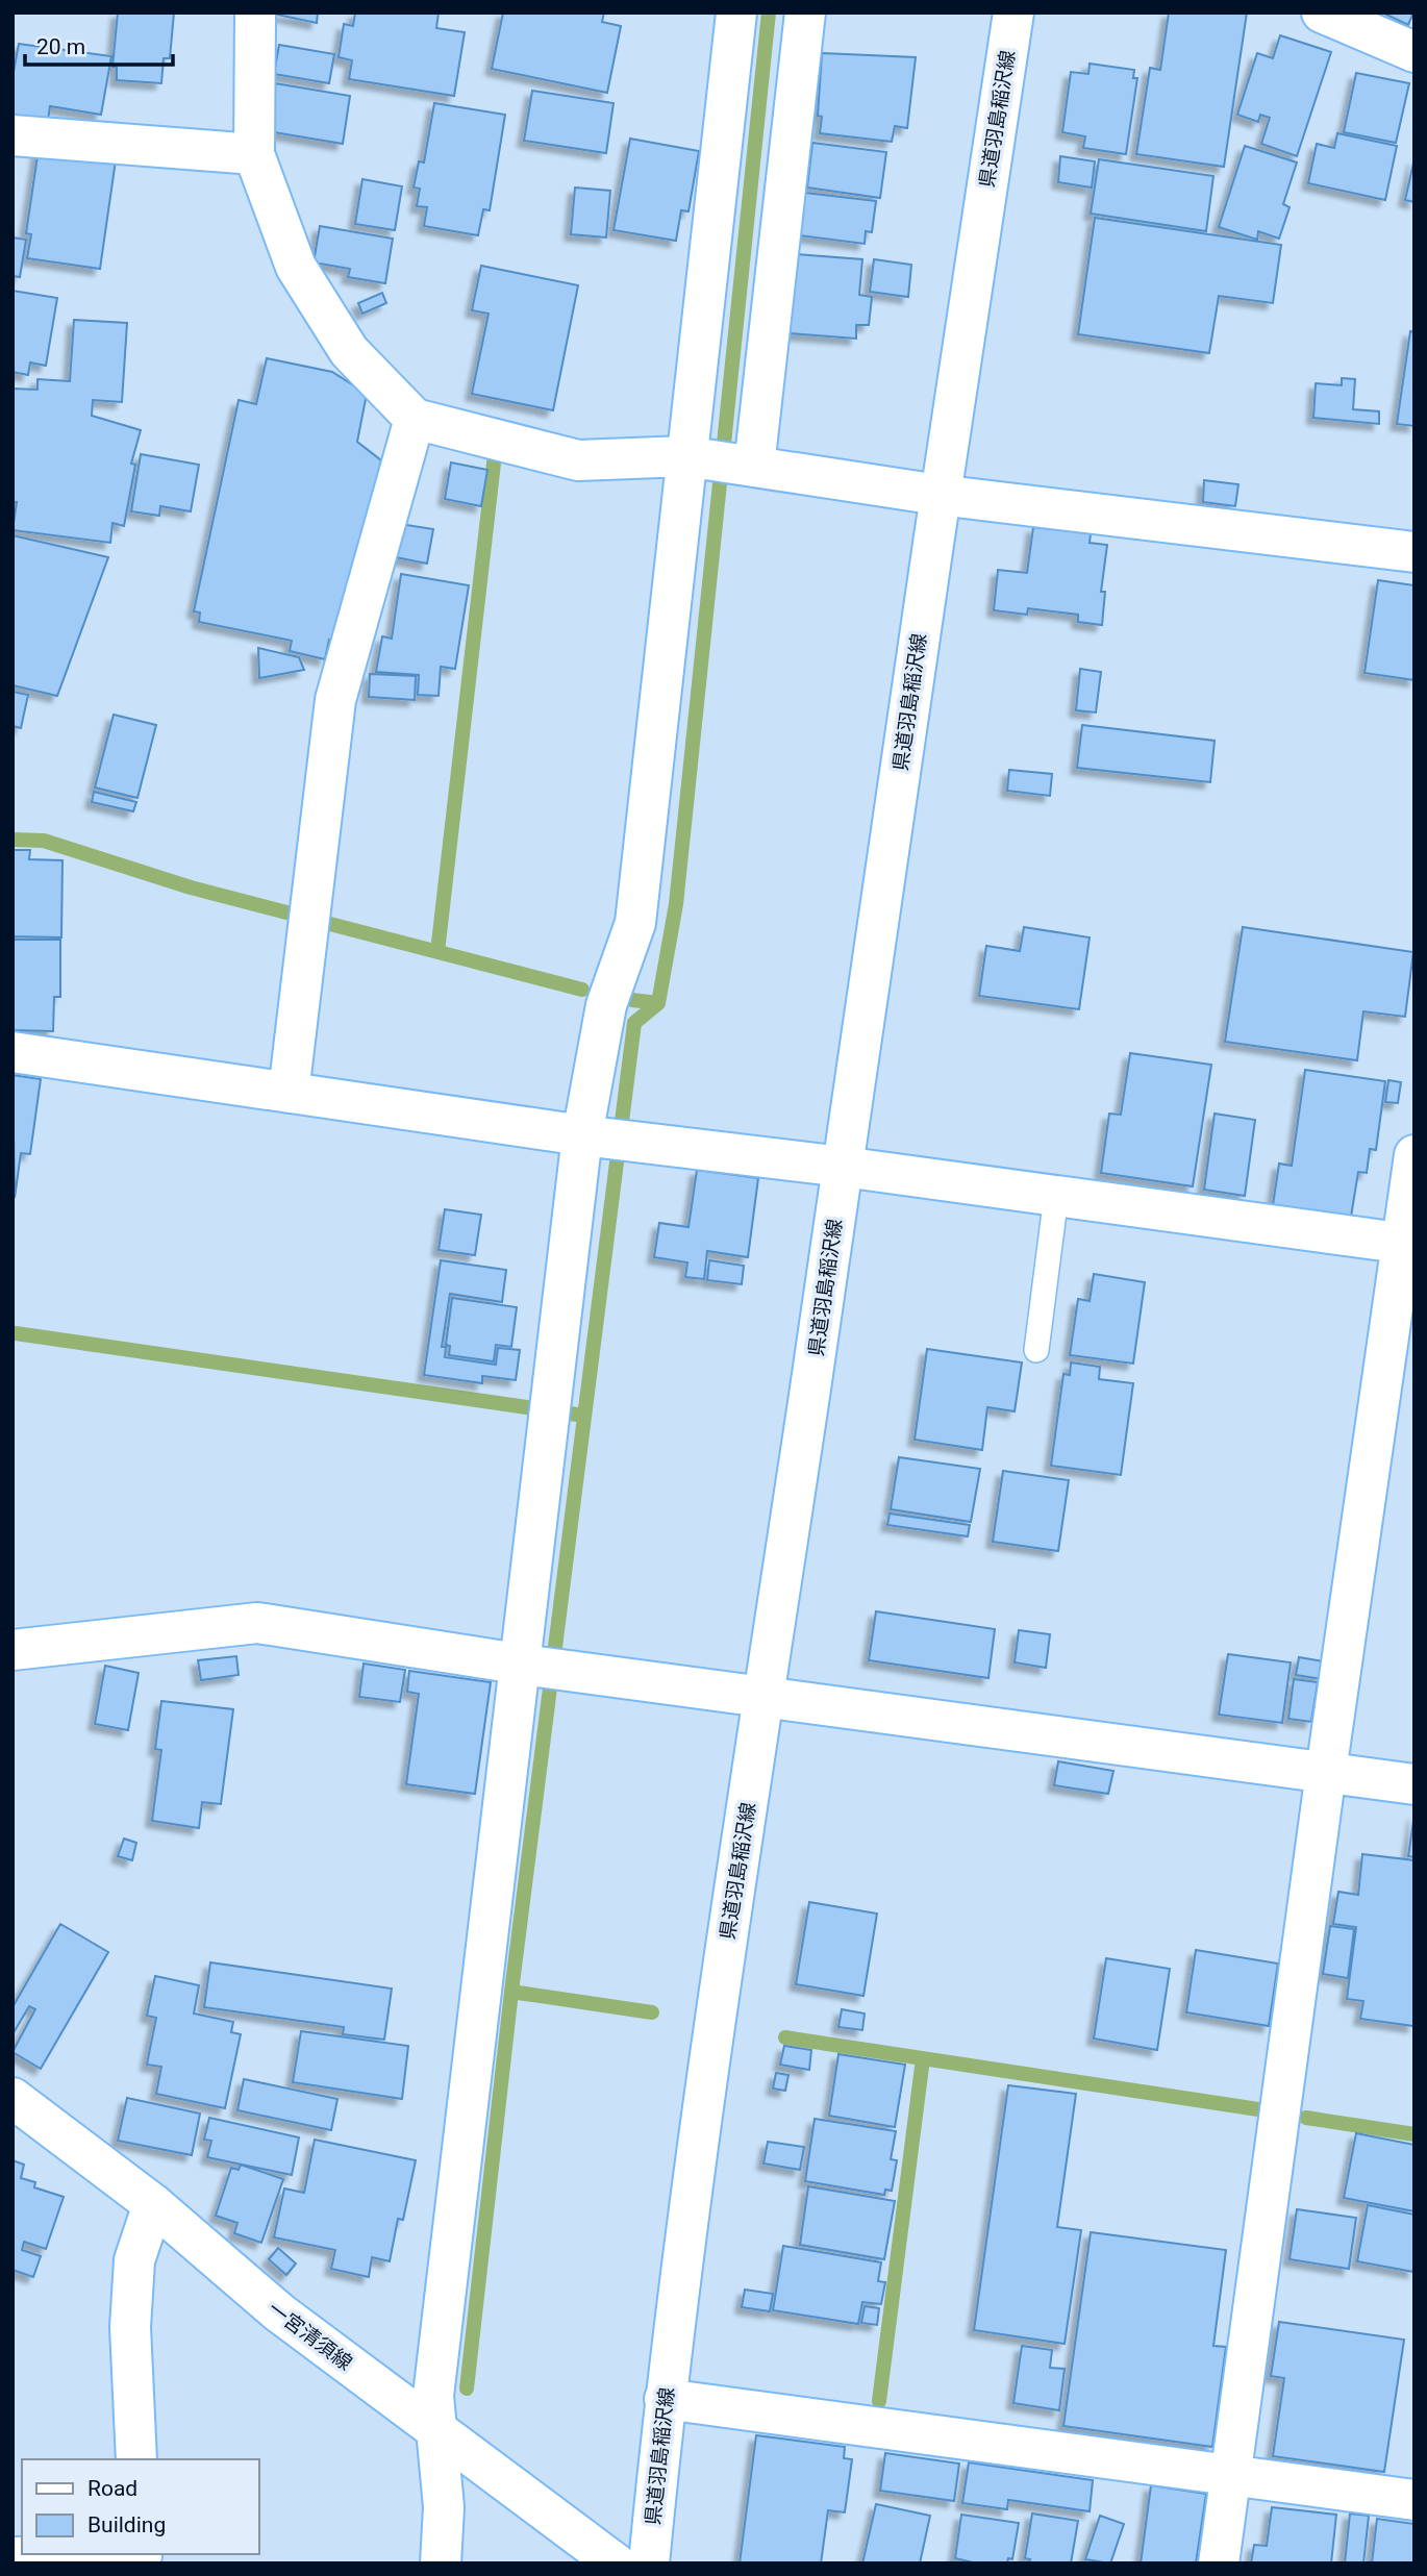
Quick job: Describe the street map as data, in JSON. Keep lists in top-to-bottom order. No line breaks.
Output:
{"streets":{"street":["県道羽島稲沢線","一宮清須線"]},"legend":["Road","Building"],"scale_bar":"20 m"}
